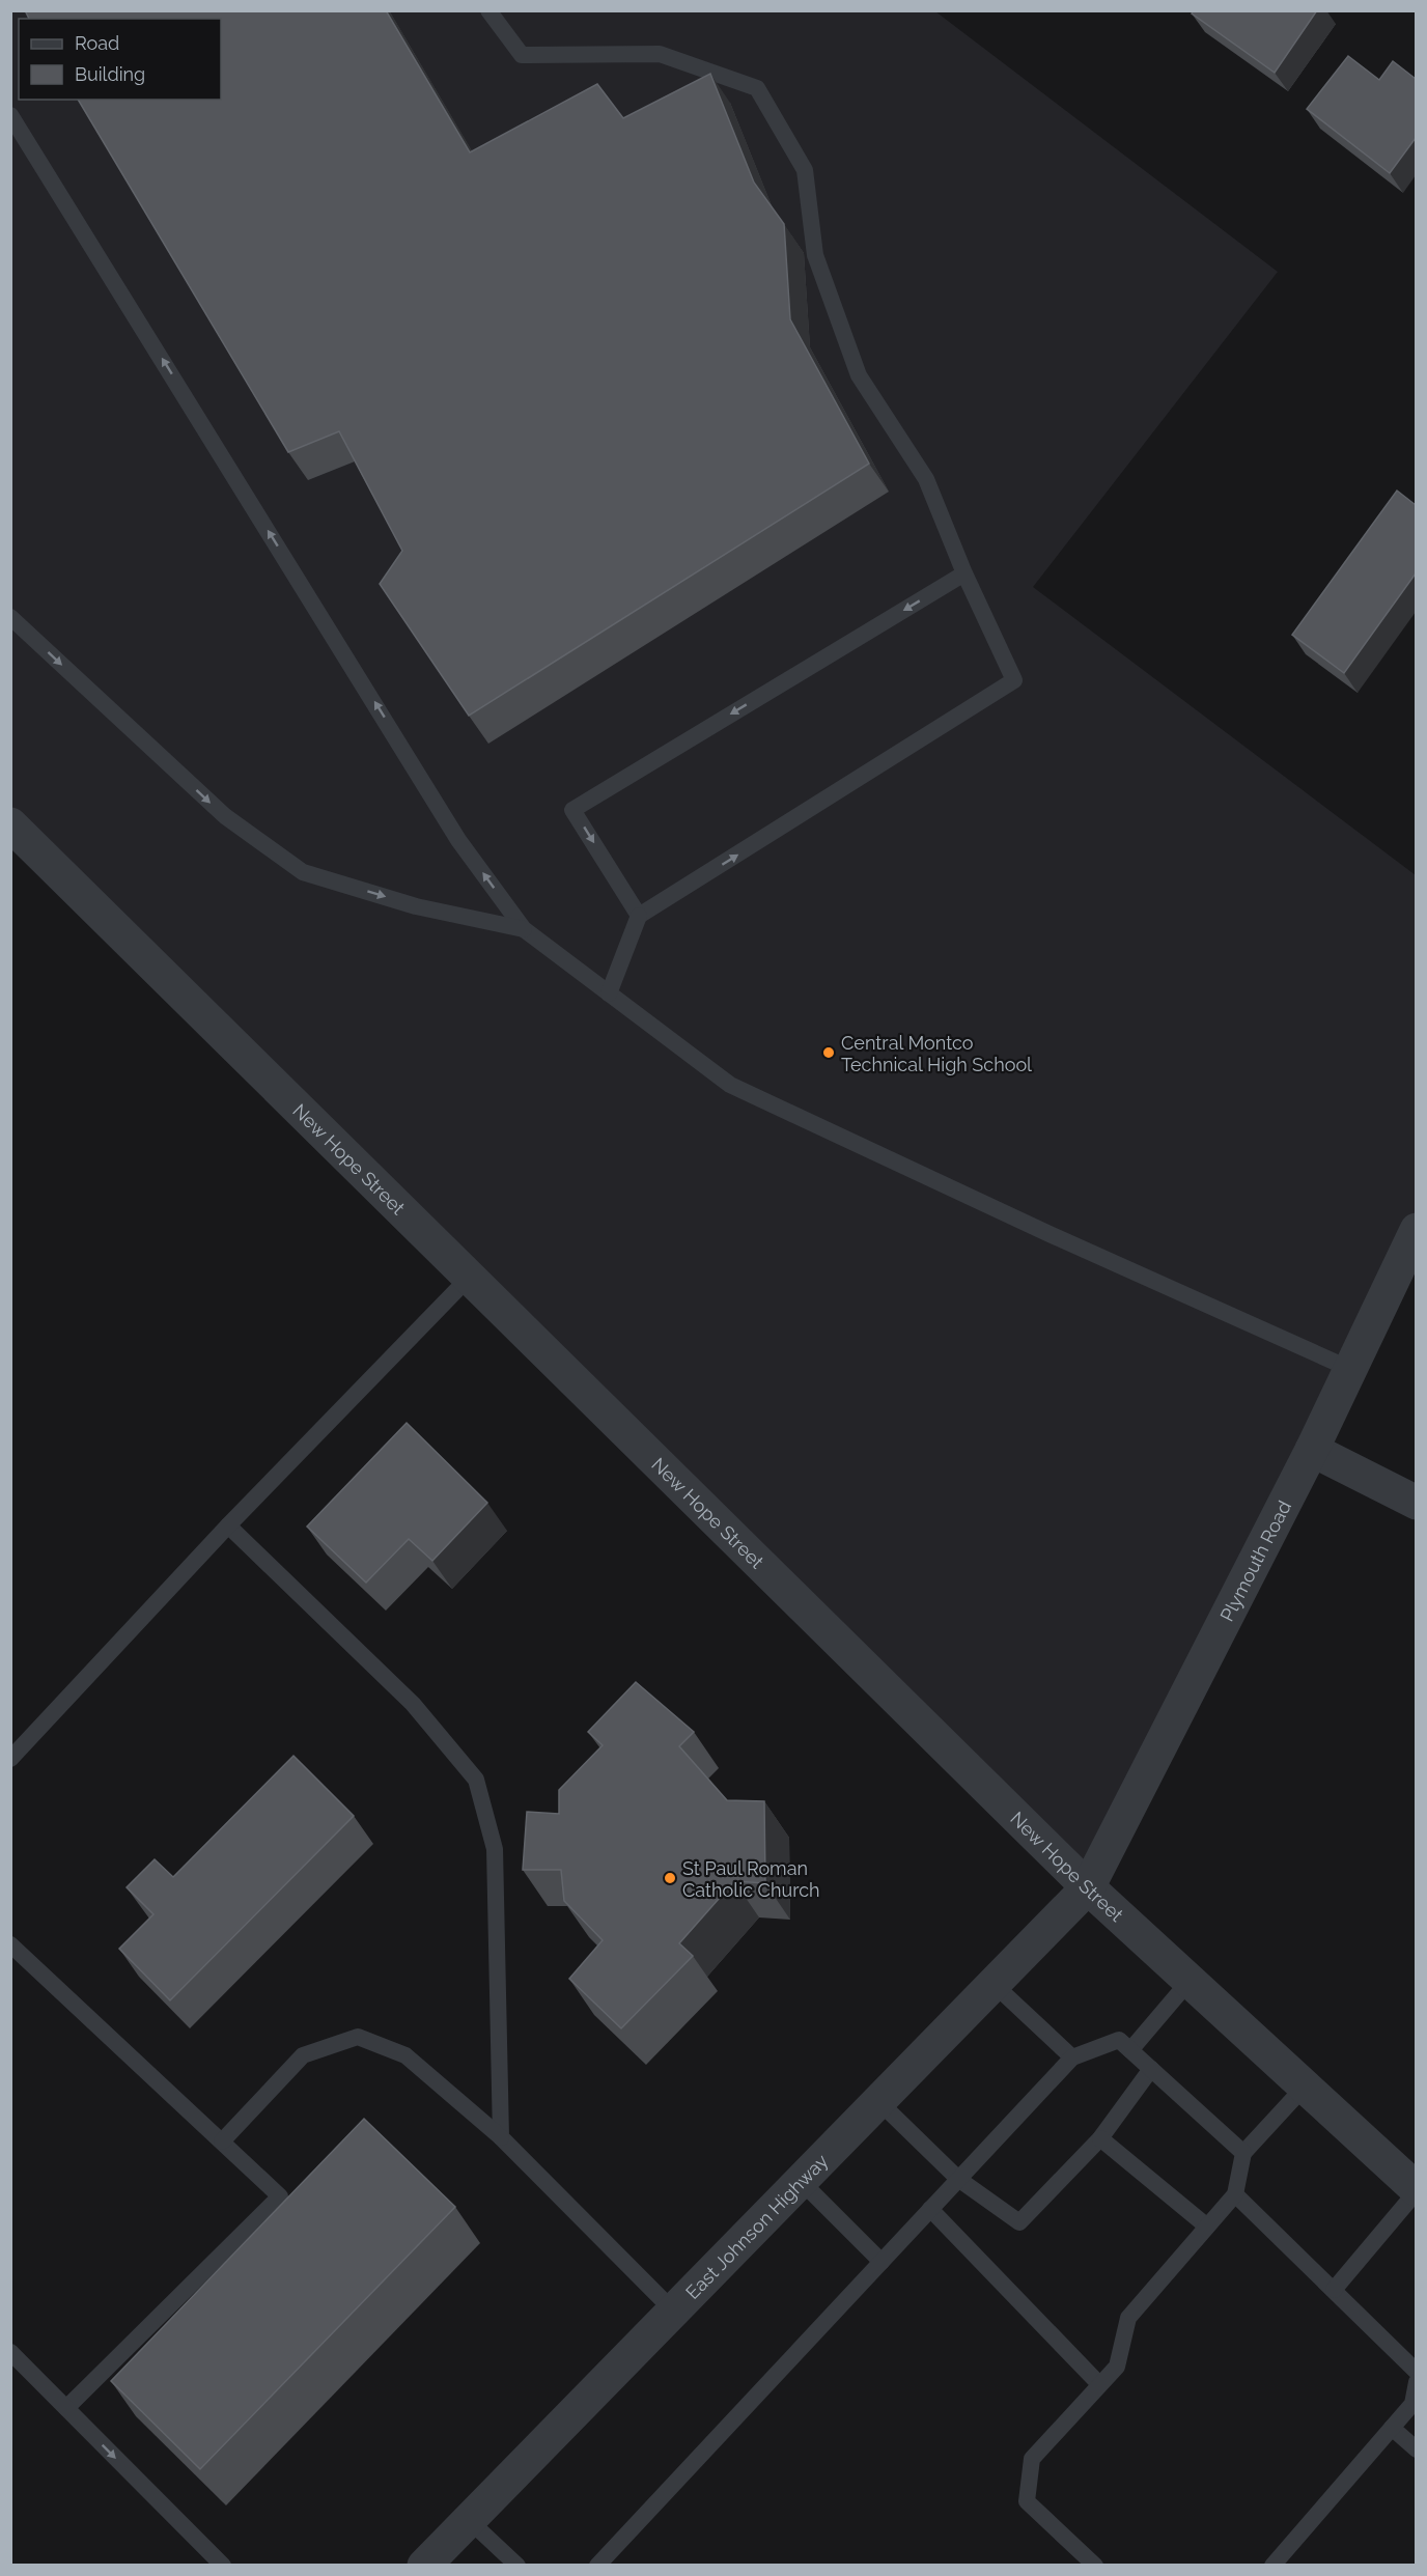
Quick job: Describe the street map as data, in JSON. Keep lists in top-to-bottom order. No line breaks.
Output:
{"streets":{"street":["New Hope Street","Plymouth Road","East Johnson Highway"]},"crossings":[["New Hope Street","Plymouth Road"],["New Hope Street","East Johnson Highway"],["Plymouth Road","East Johnson Highway"]],"places":["Central Montco Technical High School","St Paul Roman Catholic Church"],"legend":["Road","Building"]}
